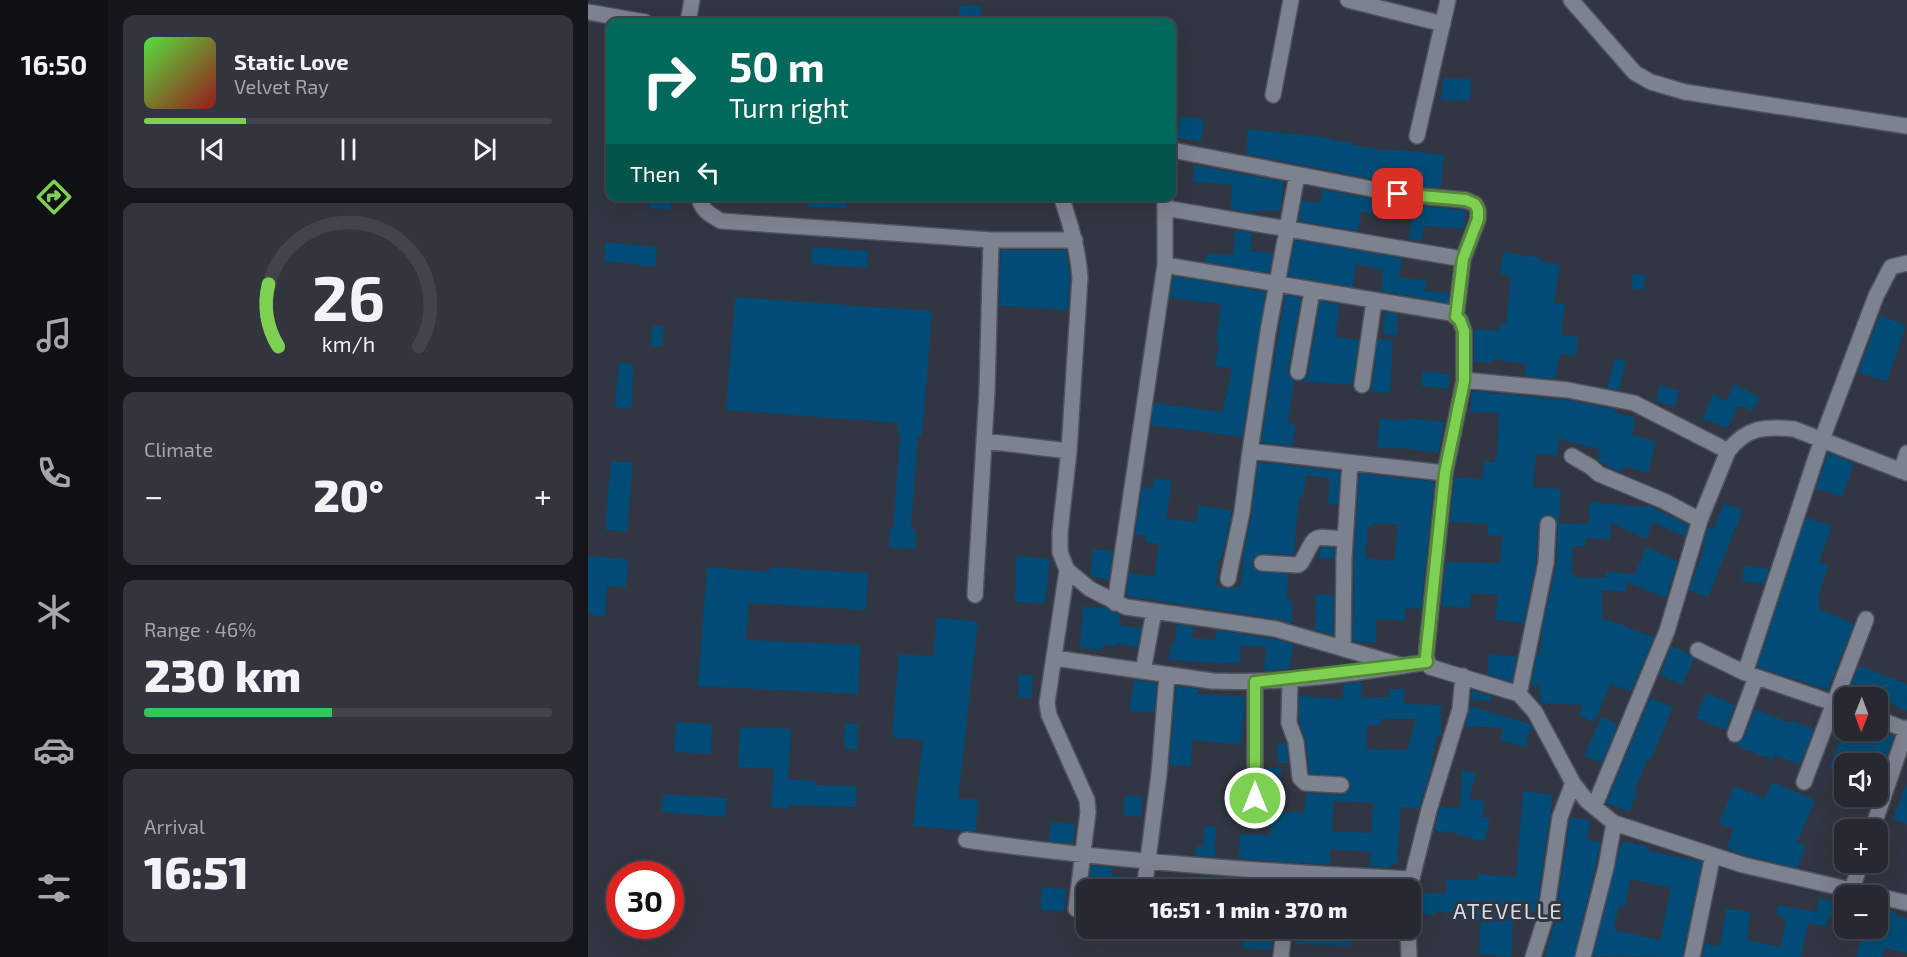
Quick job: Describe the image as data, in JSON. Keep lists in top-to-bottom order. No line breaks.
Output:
{"districts":["ATEVELLE"],"north":"bottom","page":{"tabs":"16:50","turn":["50 m","Turn right"],"song":["Static Love","Velvet Ray"],"then":"Then","tile":["Climate",["Range · 46%","230 km"],["Arrival","16:51"]],"heat":["−","20°","+"],"map_buttons":["+","−"],"limit":"30","trip":"16:51 · 1 min · 370 m","gauge":["26","km/h"]}}
